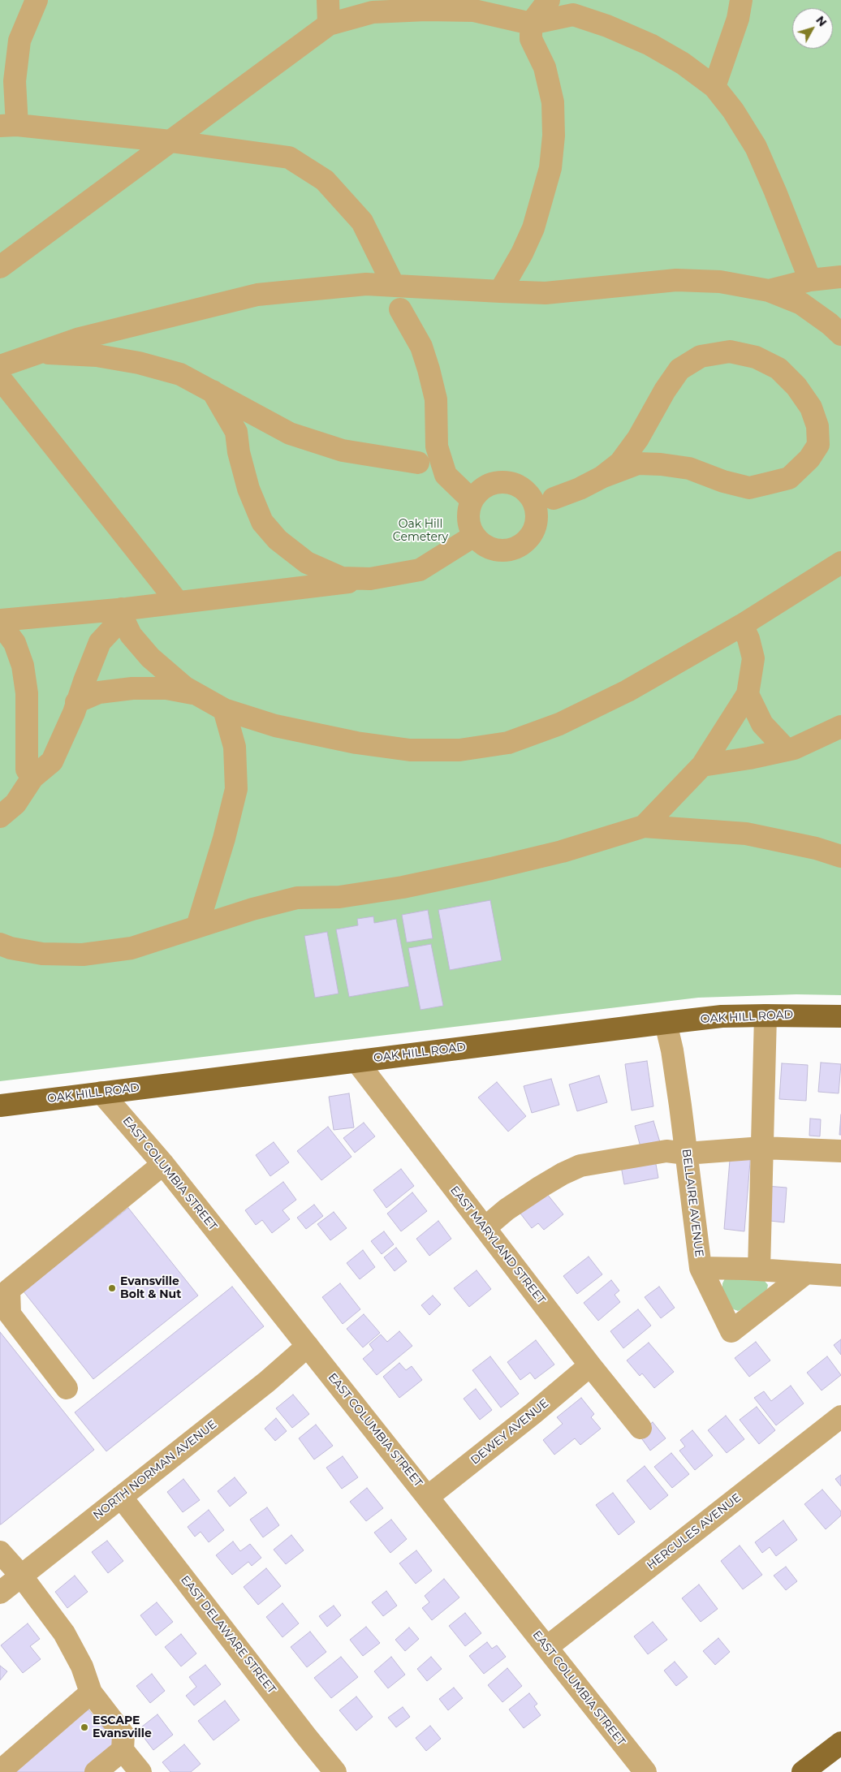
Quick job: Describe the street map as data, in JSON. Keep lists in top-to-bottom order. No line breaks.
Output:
{"streets":{"main road":["OAK HILL ROAD"],"street":["EAST COLUMBIA STREET","BELLAIRE AVENUE","EAST MARYLAND STREET","DEWEY AVENUE","NORTH NORMAN AVENUE","HERCULES AVENUE","EAST DELAWARE STREET"]},"crossings":[["OAK HILL ROAD","EAST COLUMBIA STREET"],["OAK HILL ROAD","BELLAIRE AVENUE"],["OAK HILL ROAD","EAST MARYLAND STREET"],["EAST COLUMBIA STREET","DEWEY AVENUE"],["EAST COLUMBIA STREET","NORTH NORMAN AVENUE"],["EAST COLUMBIA STREET","HERCULES AVENUE"],["EAST MARYLAND STREET","DEWEY AVENUE"],["NORTH NORMAN AVENUE","EAST DELAWARE STREET"]],"parks":["Oak Hill Cemetery"],"places":["Evansville Bolt & Nut","ESCAPE Evansville"],"north":"top right"}
